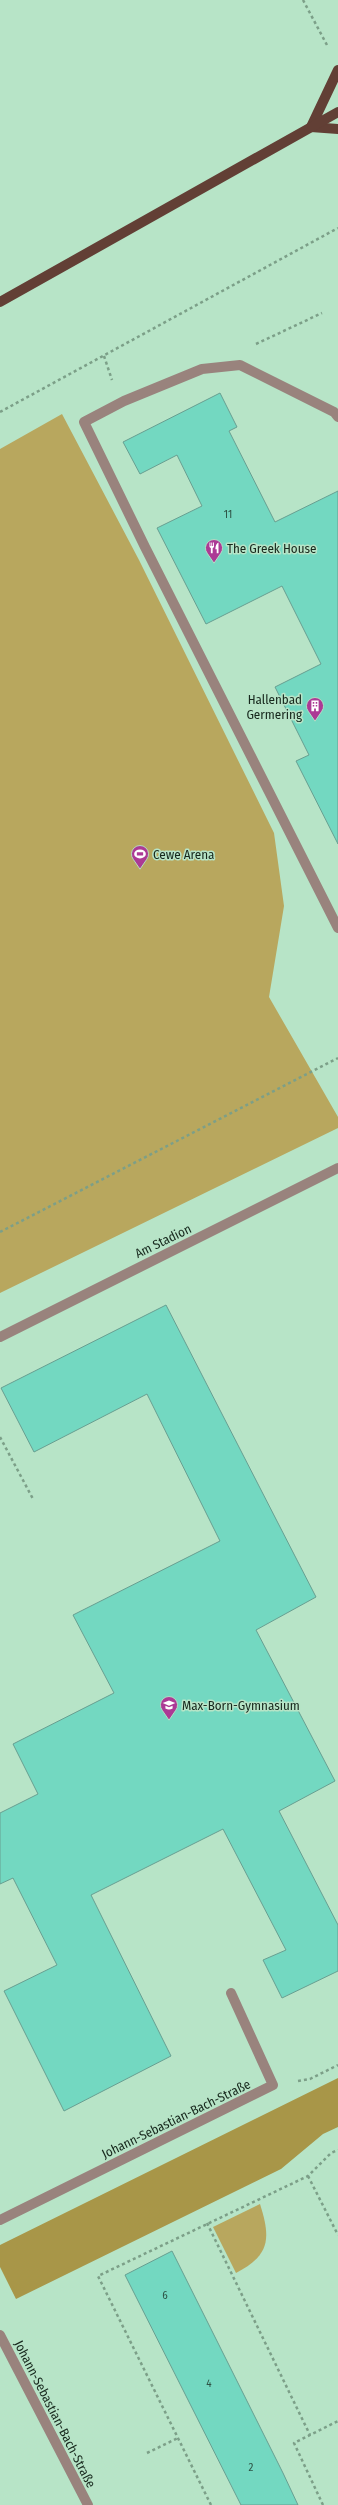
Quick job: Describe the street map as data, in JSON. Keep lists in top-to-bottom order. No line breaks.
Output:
{"streets":{"street":["Am Stadion","Johann-Sebastian-Bach-Straße"]},"places":{"restaurant":["The Greek House"],"building":["Hallenbad Germering"],"sports":["Cewe Arena"],"school or university":["Max-Born-Gymnasium"]},"house_numbers":["11","6","4","2"]}
